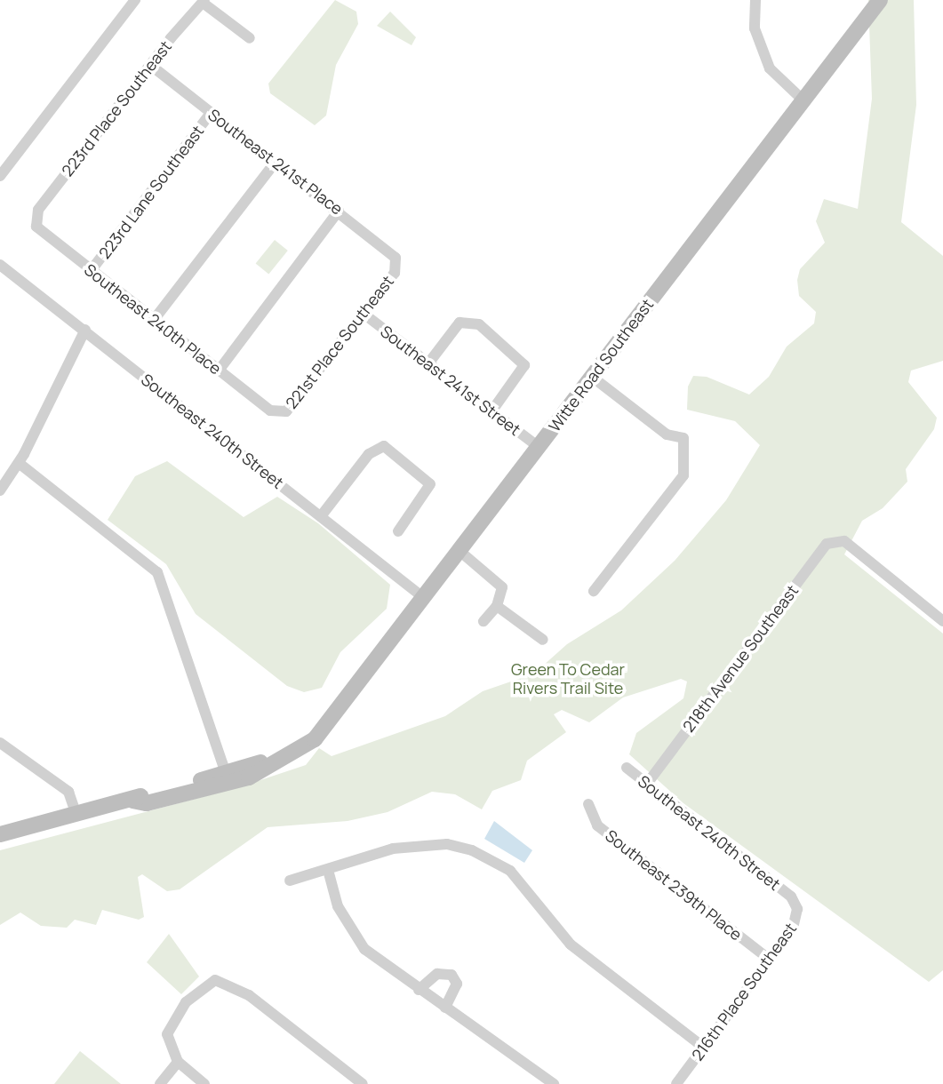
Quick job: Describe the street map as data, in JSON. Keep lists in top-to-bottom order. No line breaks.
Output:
{"streets":{"street":["223rd Place Southeast","Southeast 241st Place","223rd Lane Southeast","Southeast 240th Place","221st Place Southeast","Witte Road Southeast","Southeast 241st Street","Southeast 240th Street","218th Avenue Southeast","Southeast 239th Place","216th Place Southeast"]},"crossings":[["223rd Place Southeast","Southeast 241st Place"],["223rd Place Southeast","Southeast 240th Place"],["Southeast 241st Place","223rd Lane Southeast"],["Southeast 241st Place","221st Place Southeast"],["223rd Lane Southeast","Southeast 240th Place"],["Southeast 240th Place","221st Place Southeast"],["221st Place Southeast","Southeast 241st Street"],["Witte Road Southeast","Southeast 241st Street"],["Witte Road Southeast","Southeast 240th Street"],["Southeast 240th Street","218th Avenue Southeast"],["Southeast 240th Street","216th Place Southeast"],["Southeast 239th Place","216th Place Southeast"]],"parks":["Green To Cedar Rivers Trail Site"]}
